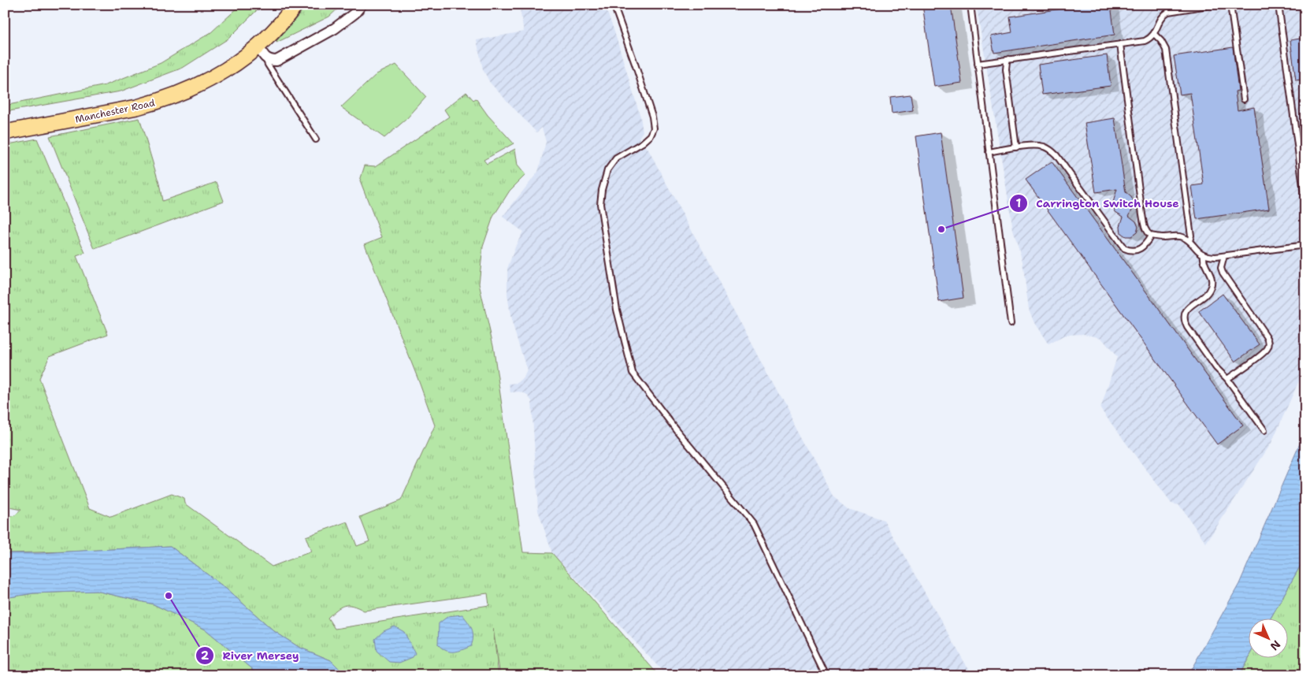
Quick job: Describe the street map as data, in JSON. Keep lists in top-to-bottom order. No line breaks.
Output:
{"streets":{"main road":["Manchester Road"]},"places":["Carrington Switch House","River Mersey"],"north":"bottom right"}
